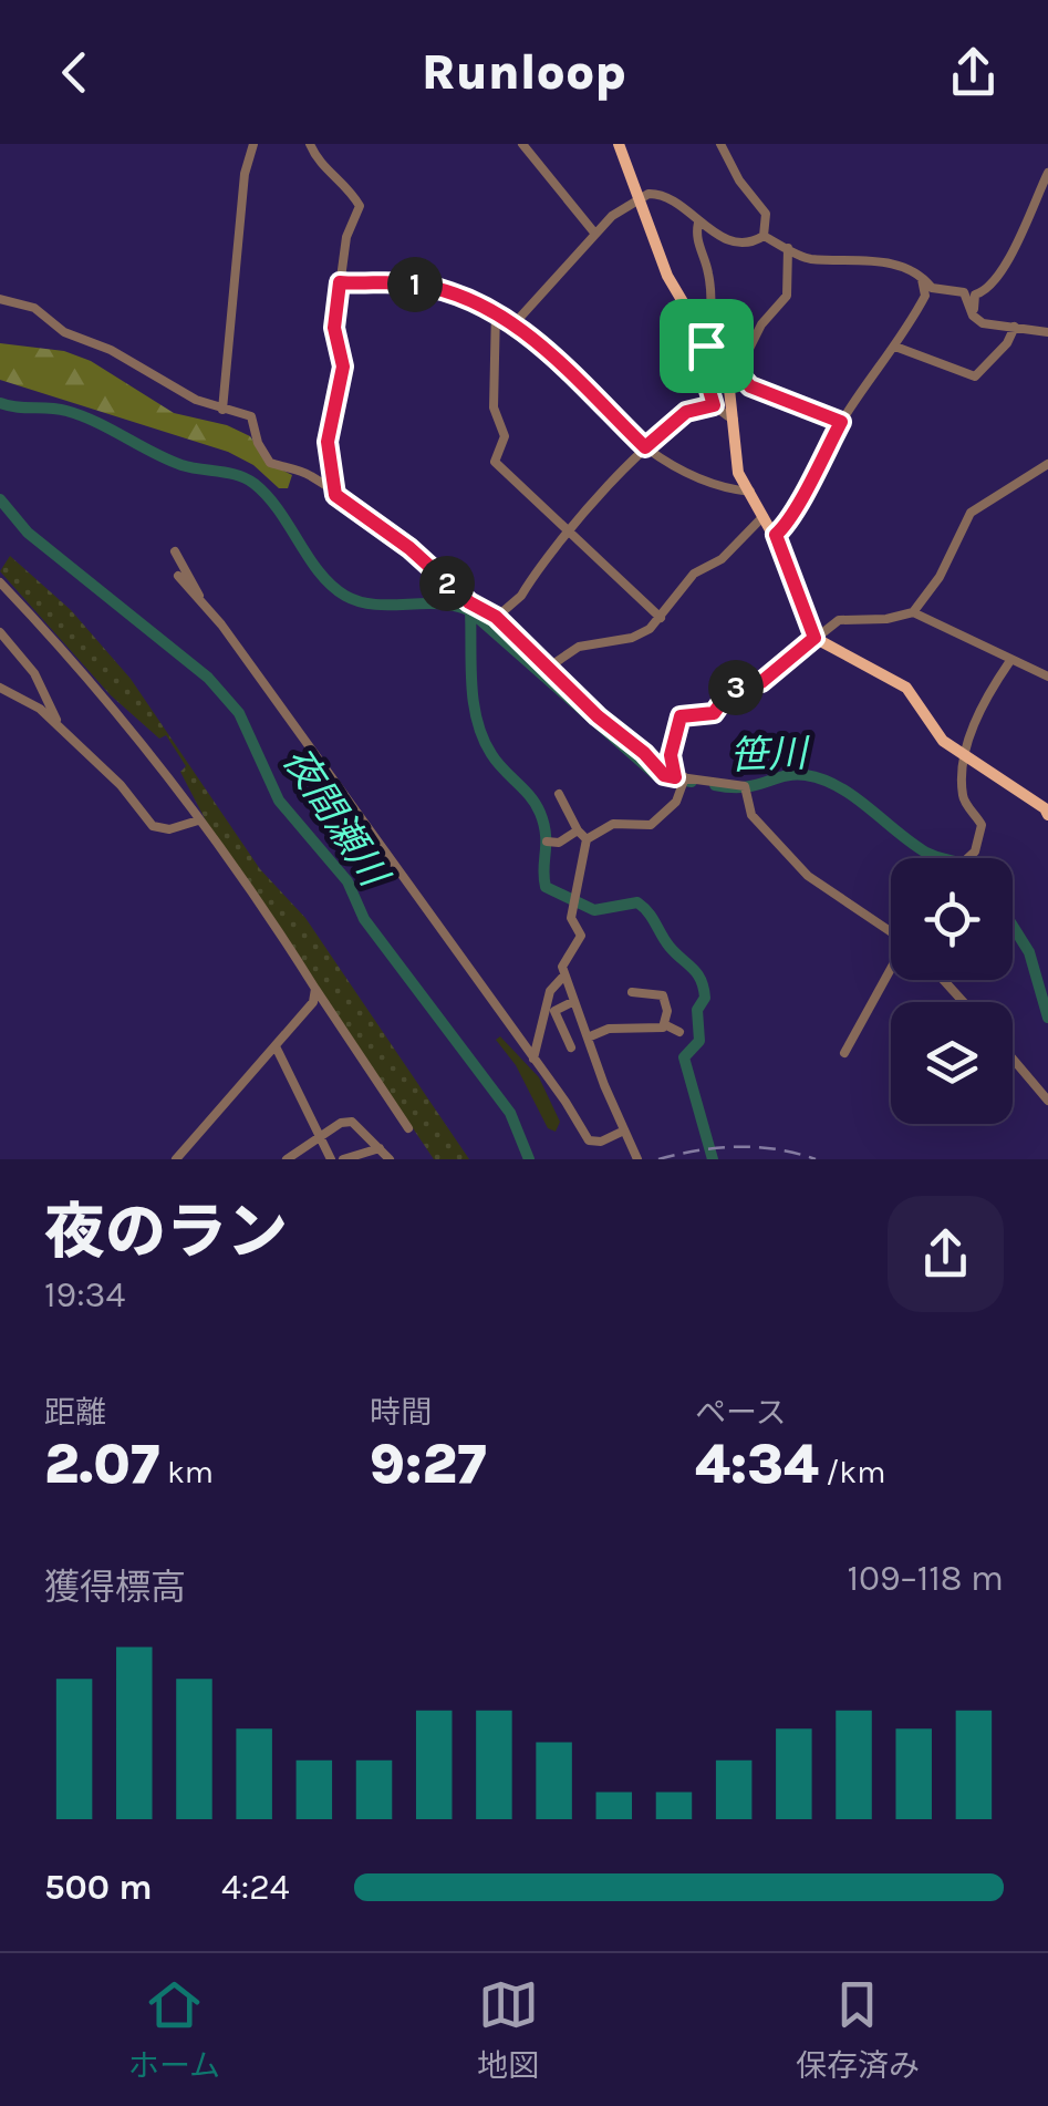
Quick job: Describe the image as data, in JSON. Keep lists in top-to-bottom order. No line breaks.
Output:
{"water":["笹川","夜間瀬川"],"page":{"header":"Runloop","pins":["1","2","3"],"heading":["夜のラン","19:34"],"stats":[["距離","2.07 km"],["時間","9:27"],["ペース","4:34 /km"]],"chart":["獲得標高","109–118 m"],"list":[{"name":"500 m","note":"4:24"}],"tabs":["ホーム","地図","保存済み"]}}
